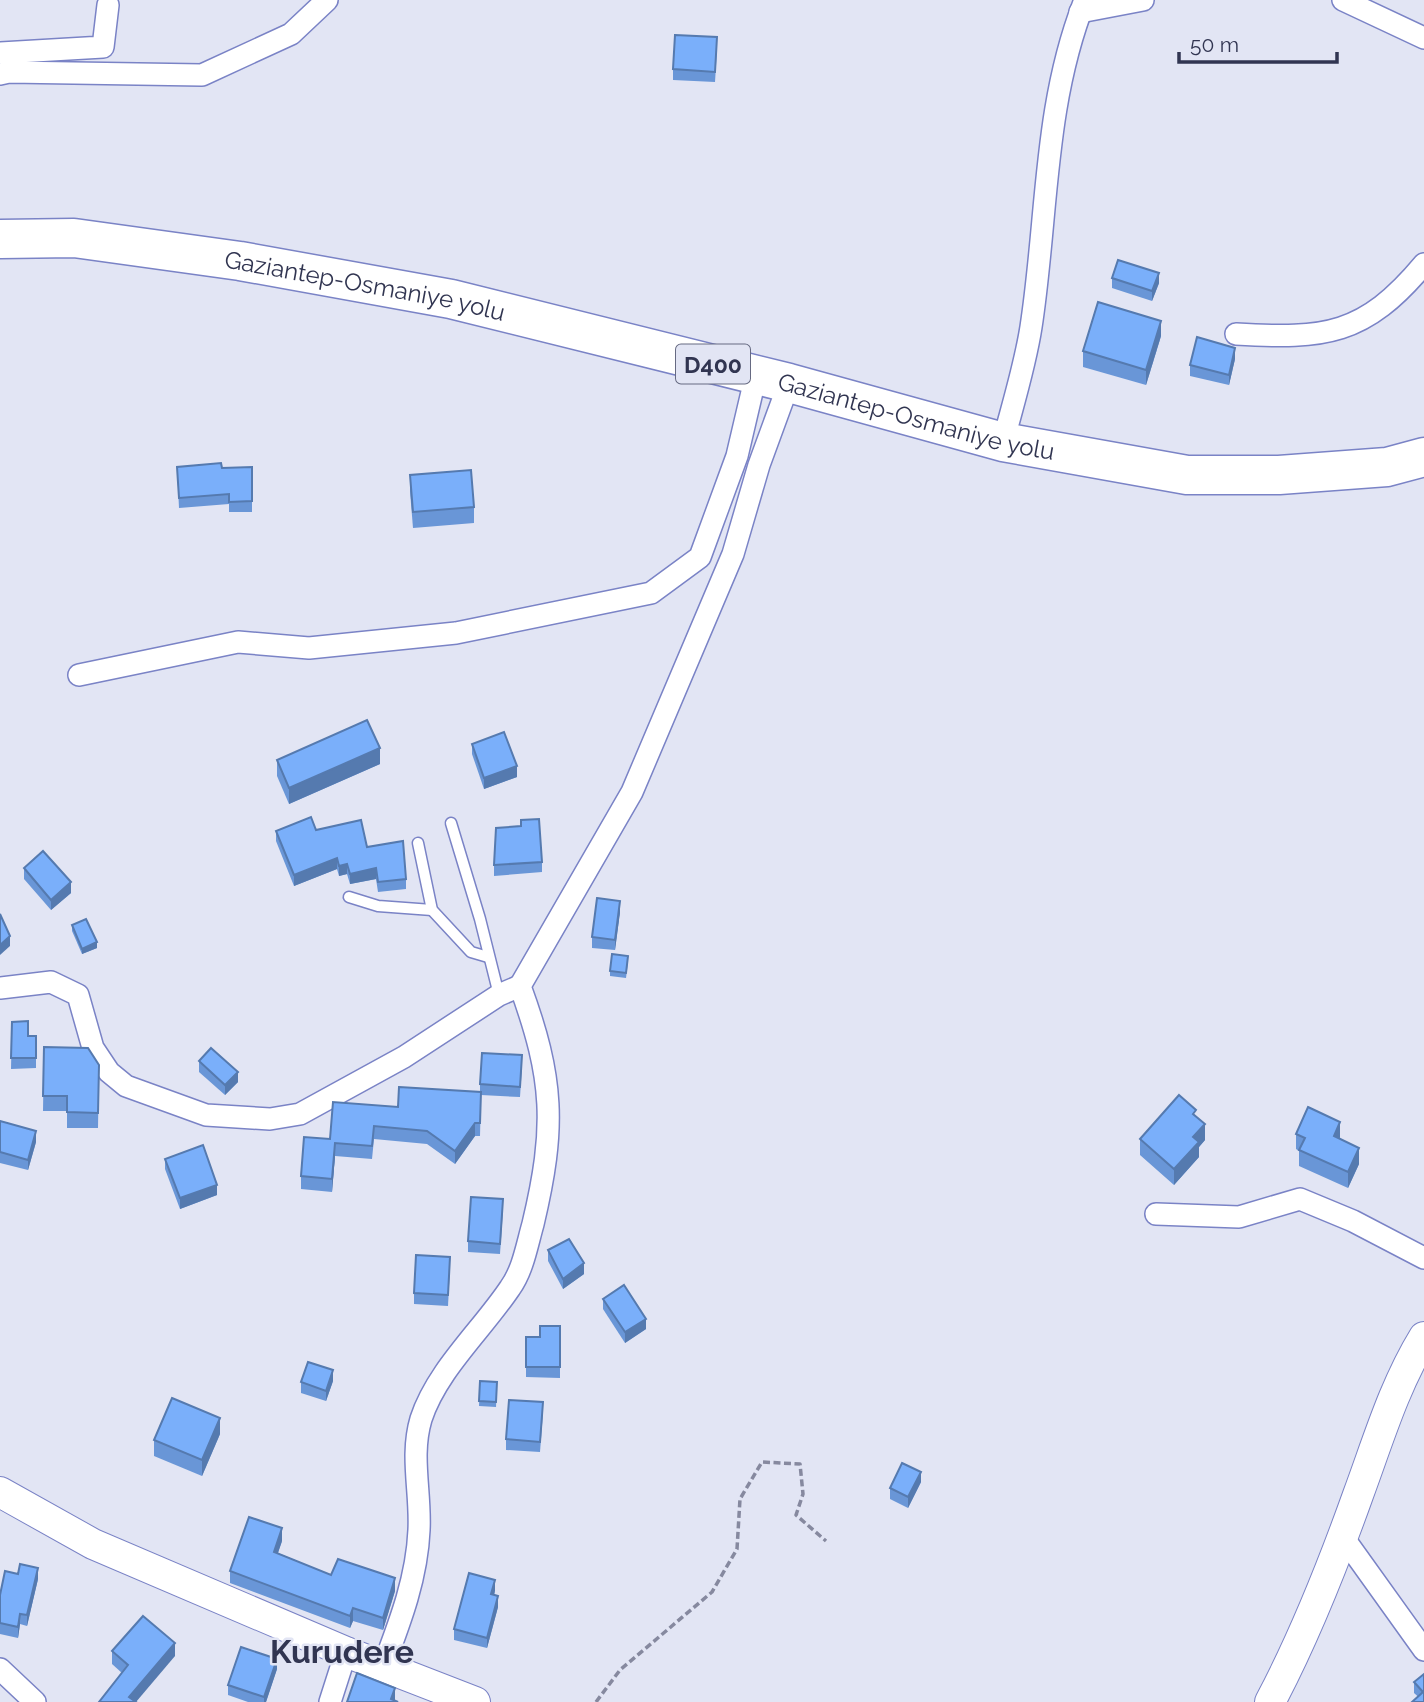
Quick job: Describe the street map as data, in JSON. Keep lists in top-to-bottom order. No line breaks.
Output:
{"streets":{"highway":["Gaziantep-Osmaniye yolu","D400"]},"districts":["Kurudere"],"scale_bar":"50 m"}
